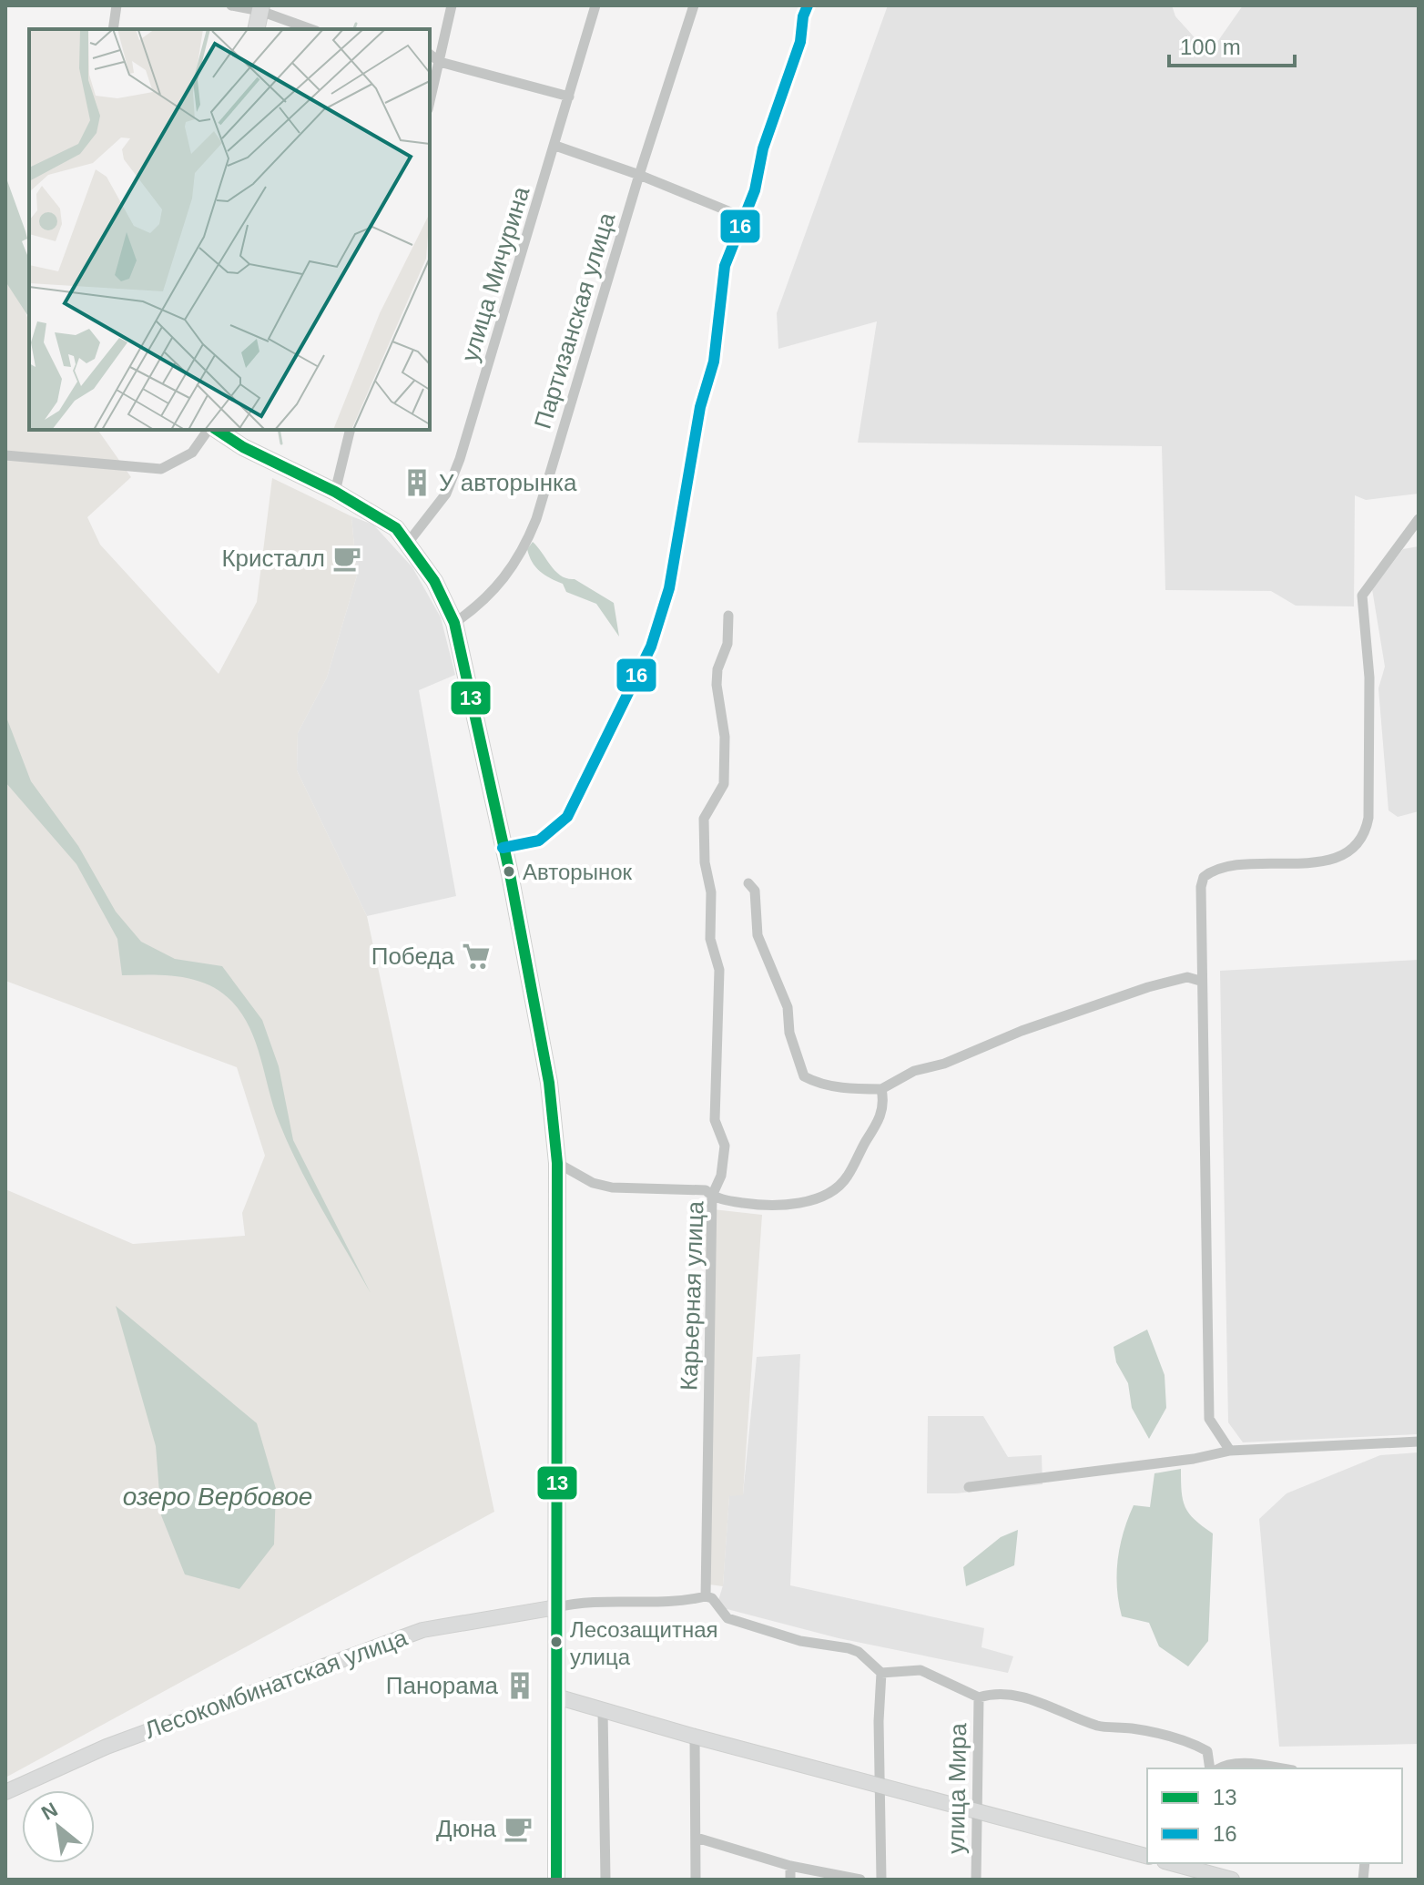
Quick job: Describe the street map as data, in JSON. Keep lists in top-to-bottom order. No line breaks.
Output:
{"streets":{"street":["улица Мичурина","Партизанская улица","Карьерная улица","Лесокомбинатская улица","улица Мира"]},"water":["озеро Вербовое"],"places":{"building":["У авторынка","Панорама"],"cafe":["Кристалл","Дюна"],"other":["Авторынок","Лесозащитная улица"],"supermarket":["Победа"]},"lines":["transit line 16","transit line 13"],"legend":["13","16"],"scale_bar":"100 m","north":"top left"}
